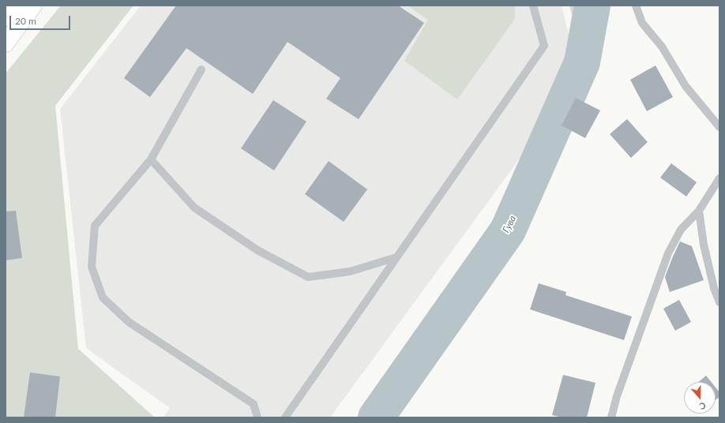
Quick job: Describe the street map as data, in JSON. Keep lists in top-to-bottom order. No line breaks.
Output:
{"water":["Гува"],"scale_bar":"20 m","north":"bottom"}
